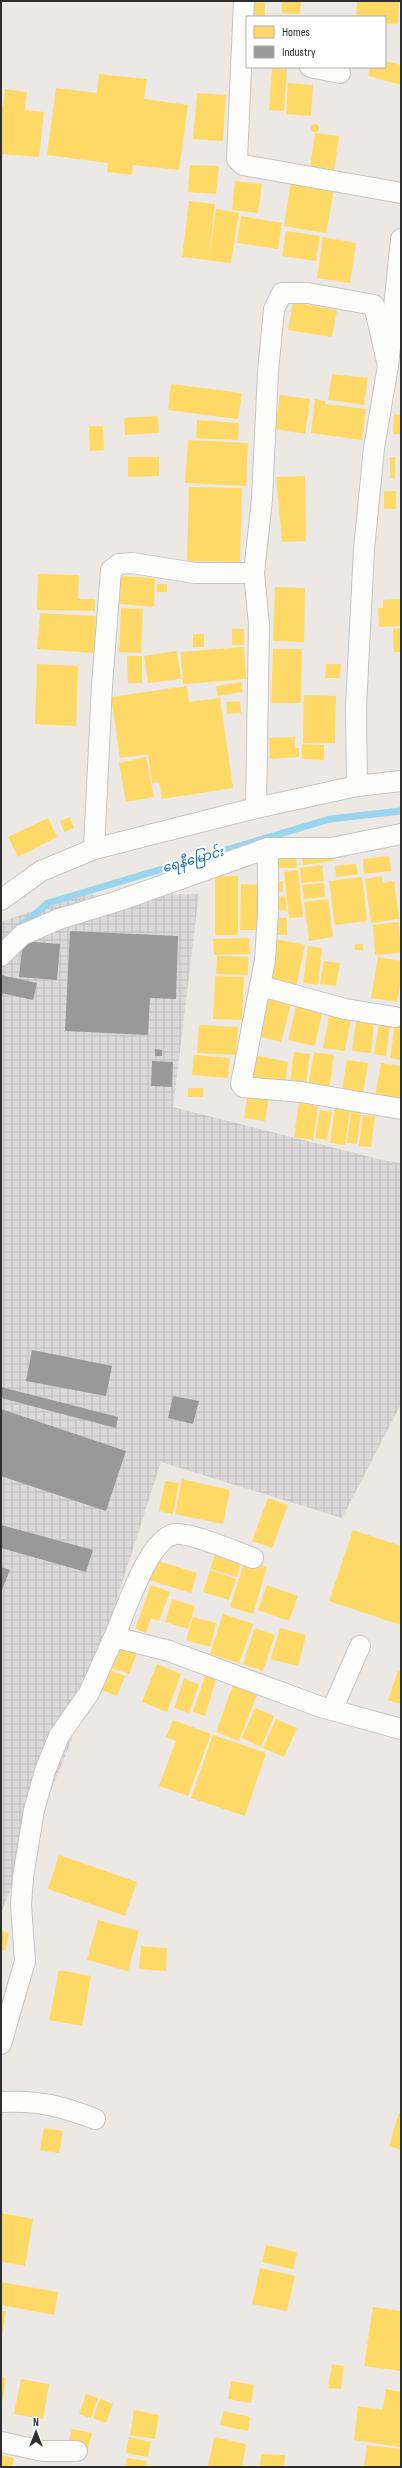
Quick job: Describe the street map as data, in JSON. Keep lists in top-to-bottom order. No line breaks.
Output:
{"water":["ရေနီမြောင်း"],"legend":["Homes","Industry"],"north":"top"}
